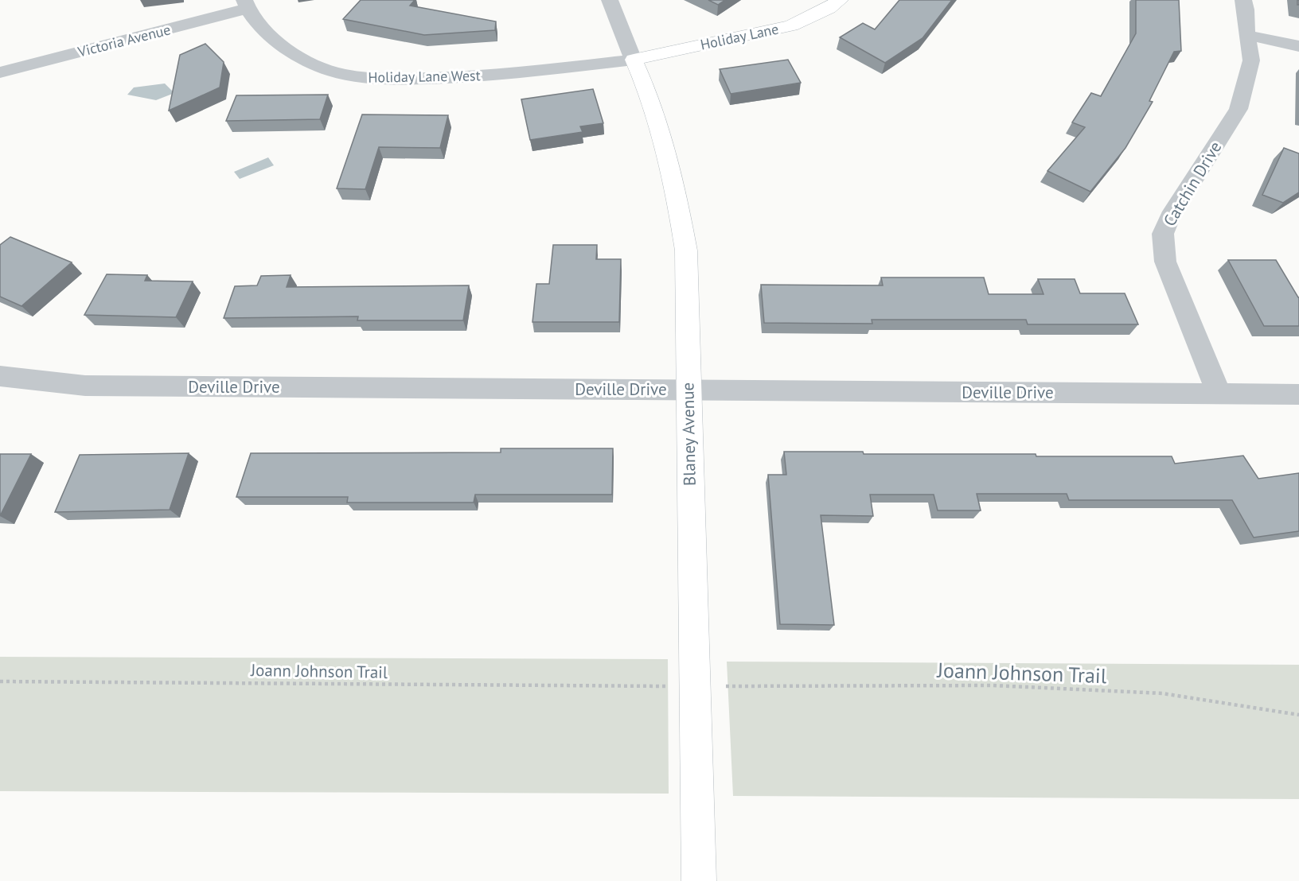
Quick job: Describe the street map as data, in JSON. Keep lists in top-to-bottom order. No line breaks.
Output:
{"streets":{"street":["Holiday Lane","Victoria Avenue","Holiday Lane West","Catchin Drive","Deville Drive","Blaney Avenue"],"path":["Joann Johnson Trail"]},"crossings":[["Holiday Lane","Holiday Lane West"],["Holiday Lane","Blaney Avenue"],["Victoria Avenue","Holiday Lane West"],["Holiday Lane West","Blaney Avenue"],["Catchin Drive","Deville Drive"],["Deville Drive","Blaney Avenue"]]}
